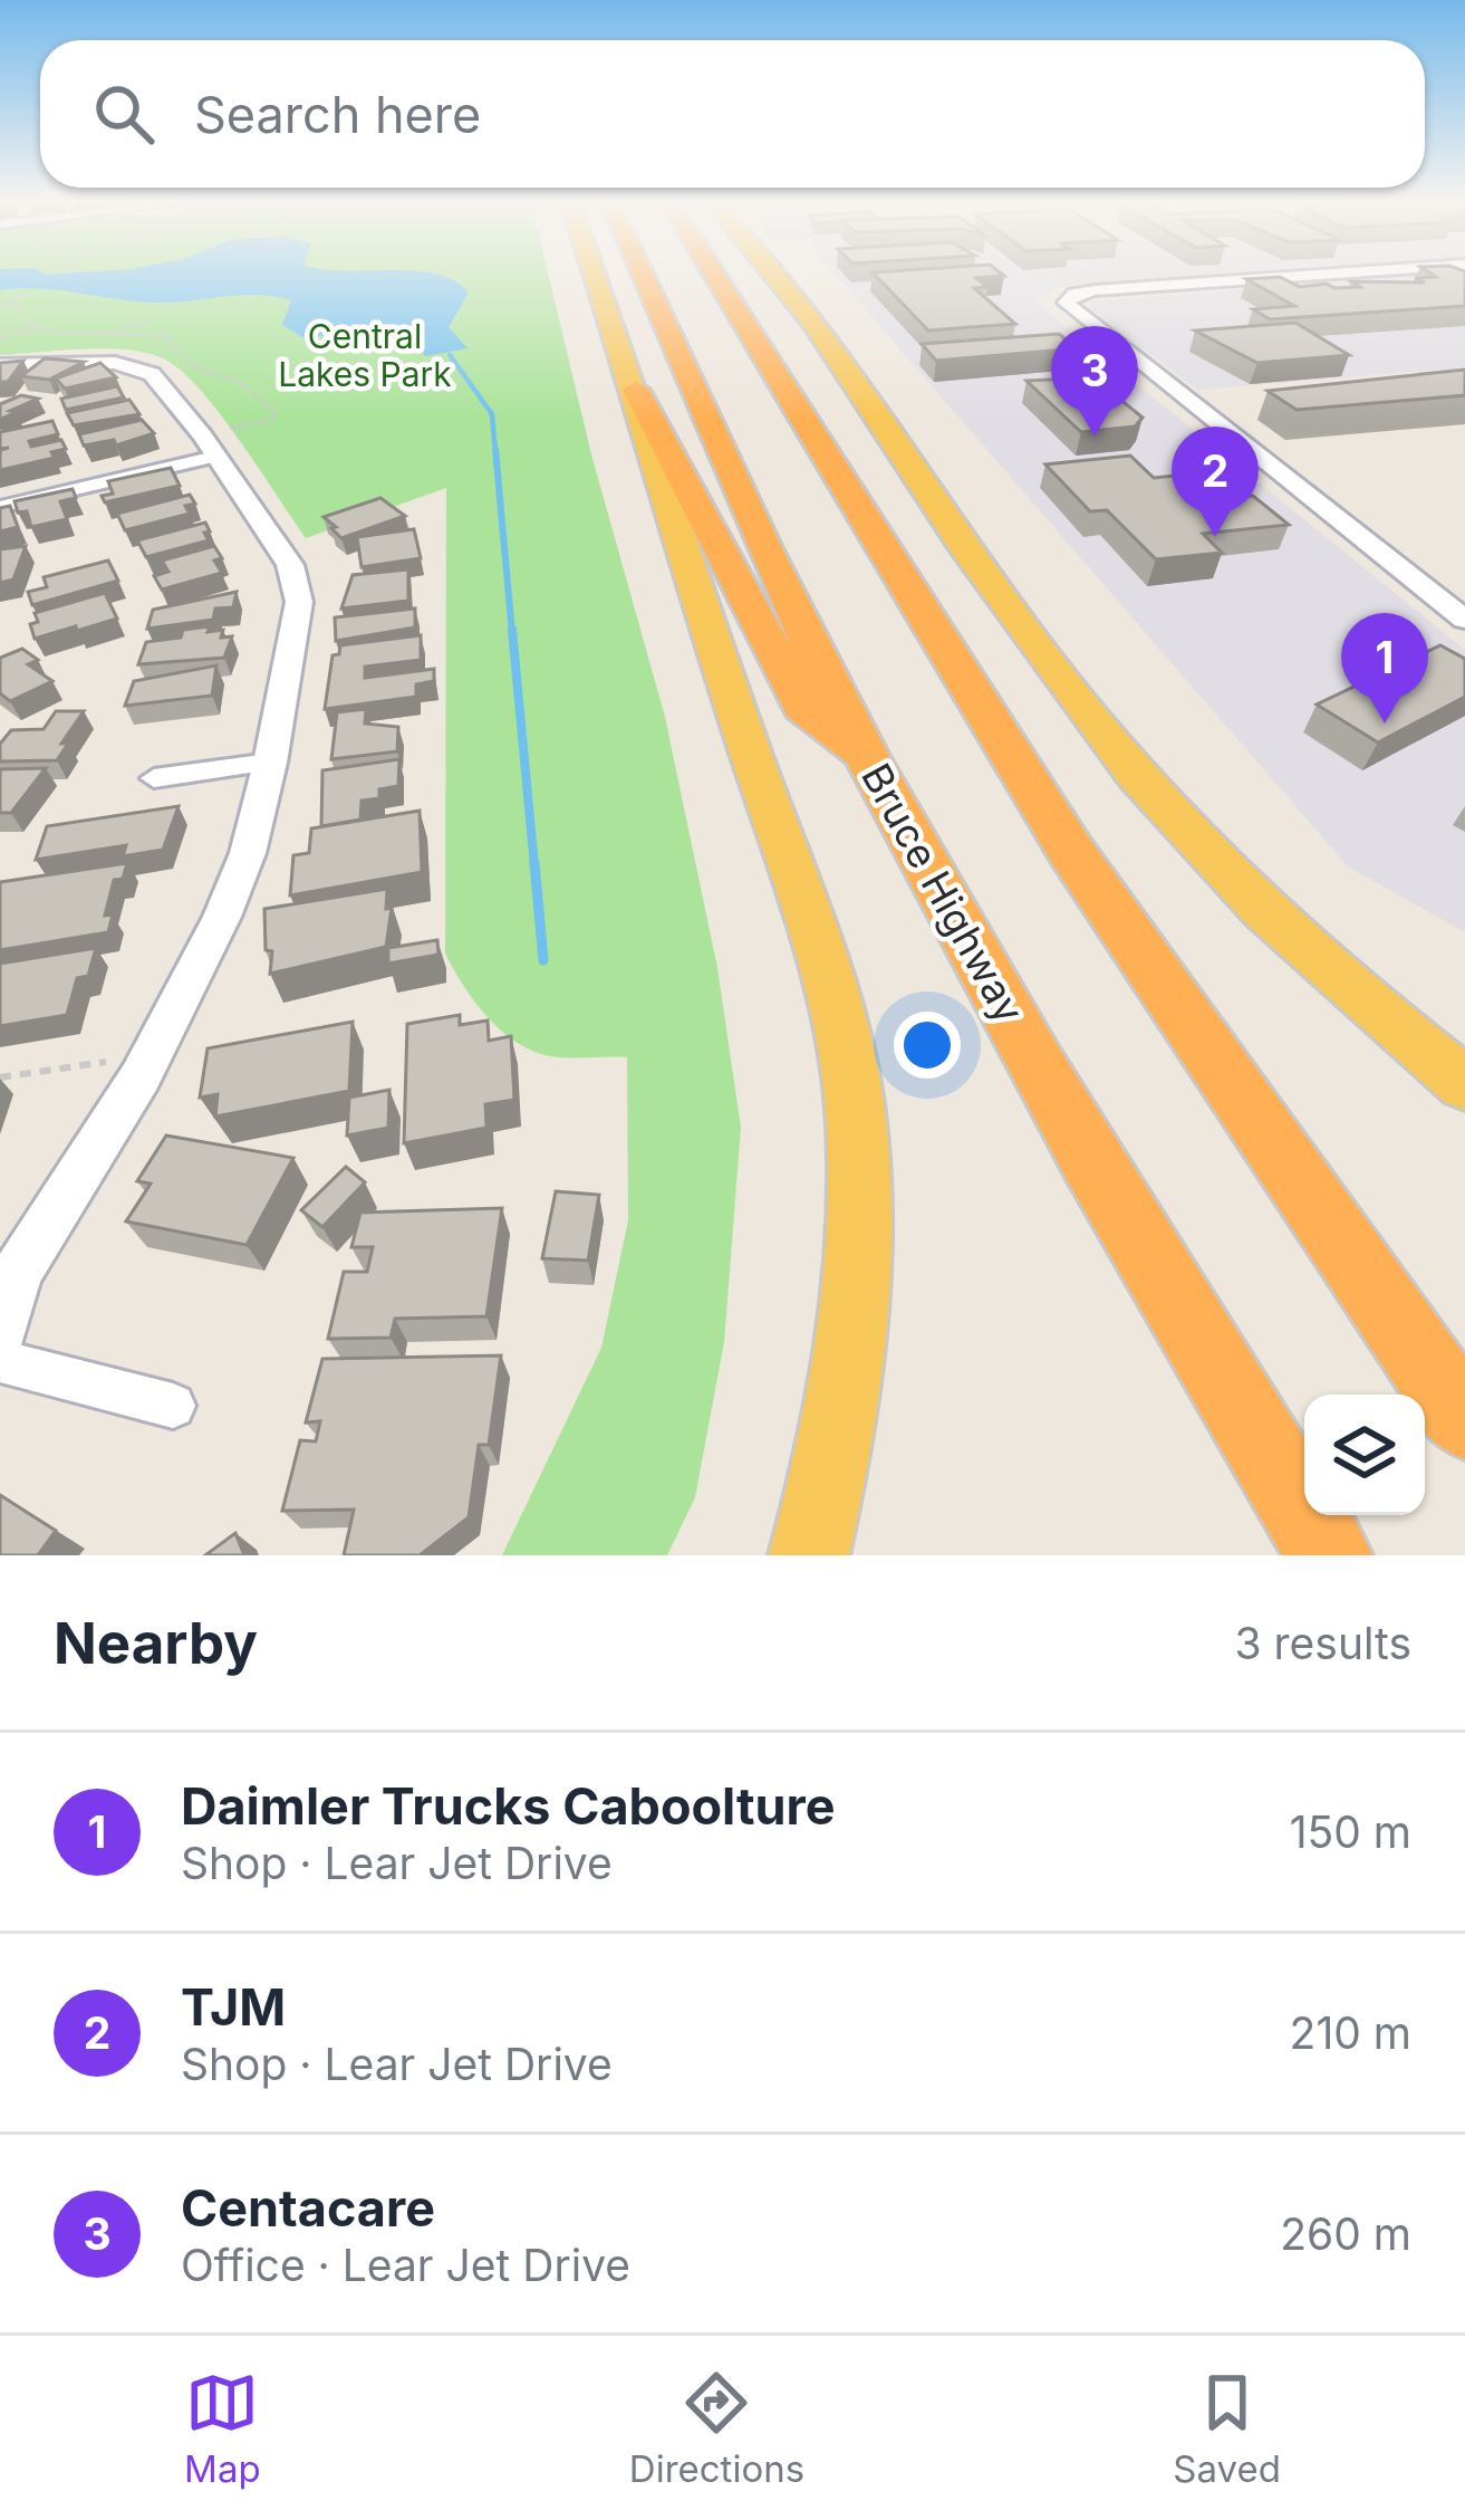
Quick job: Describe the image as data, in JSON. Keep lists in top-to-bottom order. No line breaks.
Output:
{"streets":{"highway":["Bruce Highway"]},"parks":["Central Lakes Park"],"page":{"search":"Search here","pins":["3","2","1"],"heading":["Nearby","3 results"],"list":[{"mark":"1","name":"Daimler Trucks Caboolture","note":"Shop · Lear Jet Drive","value":"150 m"},{"mark":"2","name":"TJM","note":"Shop · Lear Jet Drive","value":"210 m"},{"mark":"3","name":"Centacare","note":"Office · Lear Jet Drive","value":"260 m"}],"nav":["Map","Directions","Saved"]}}
